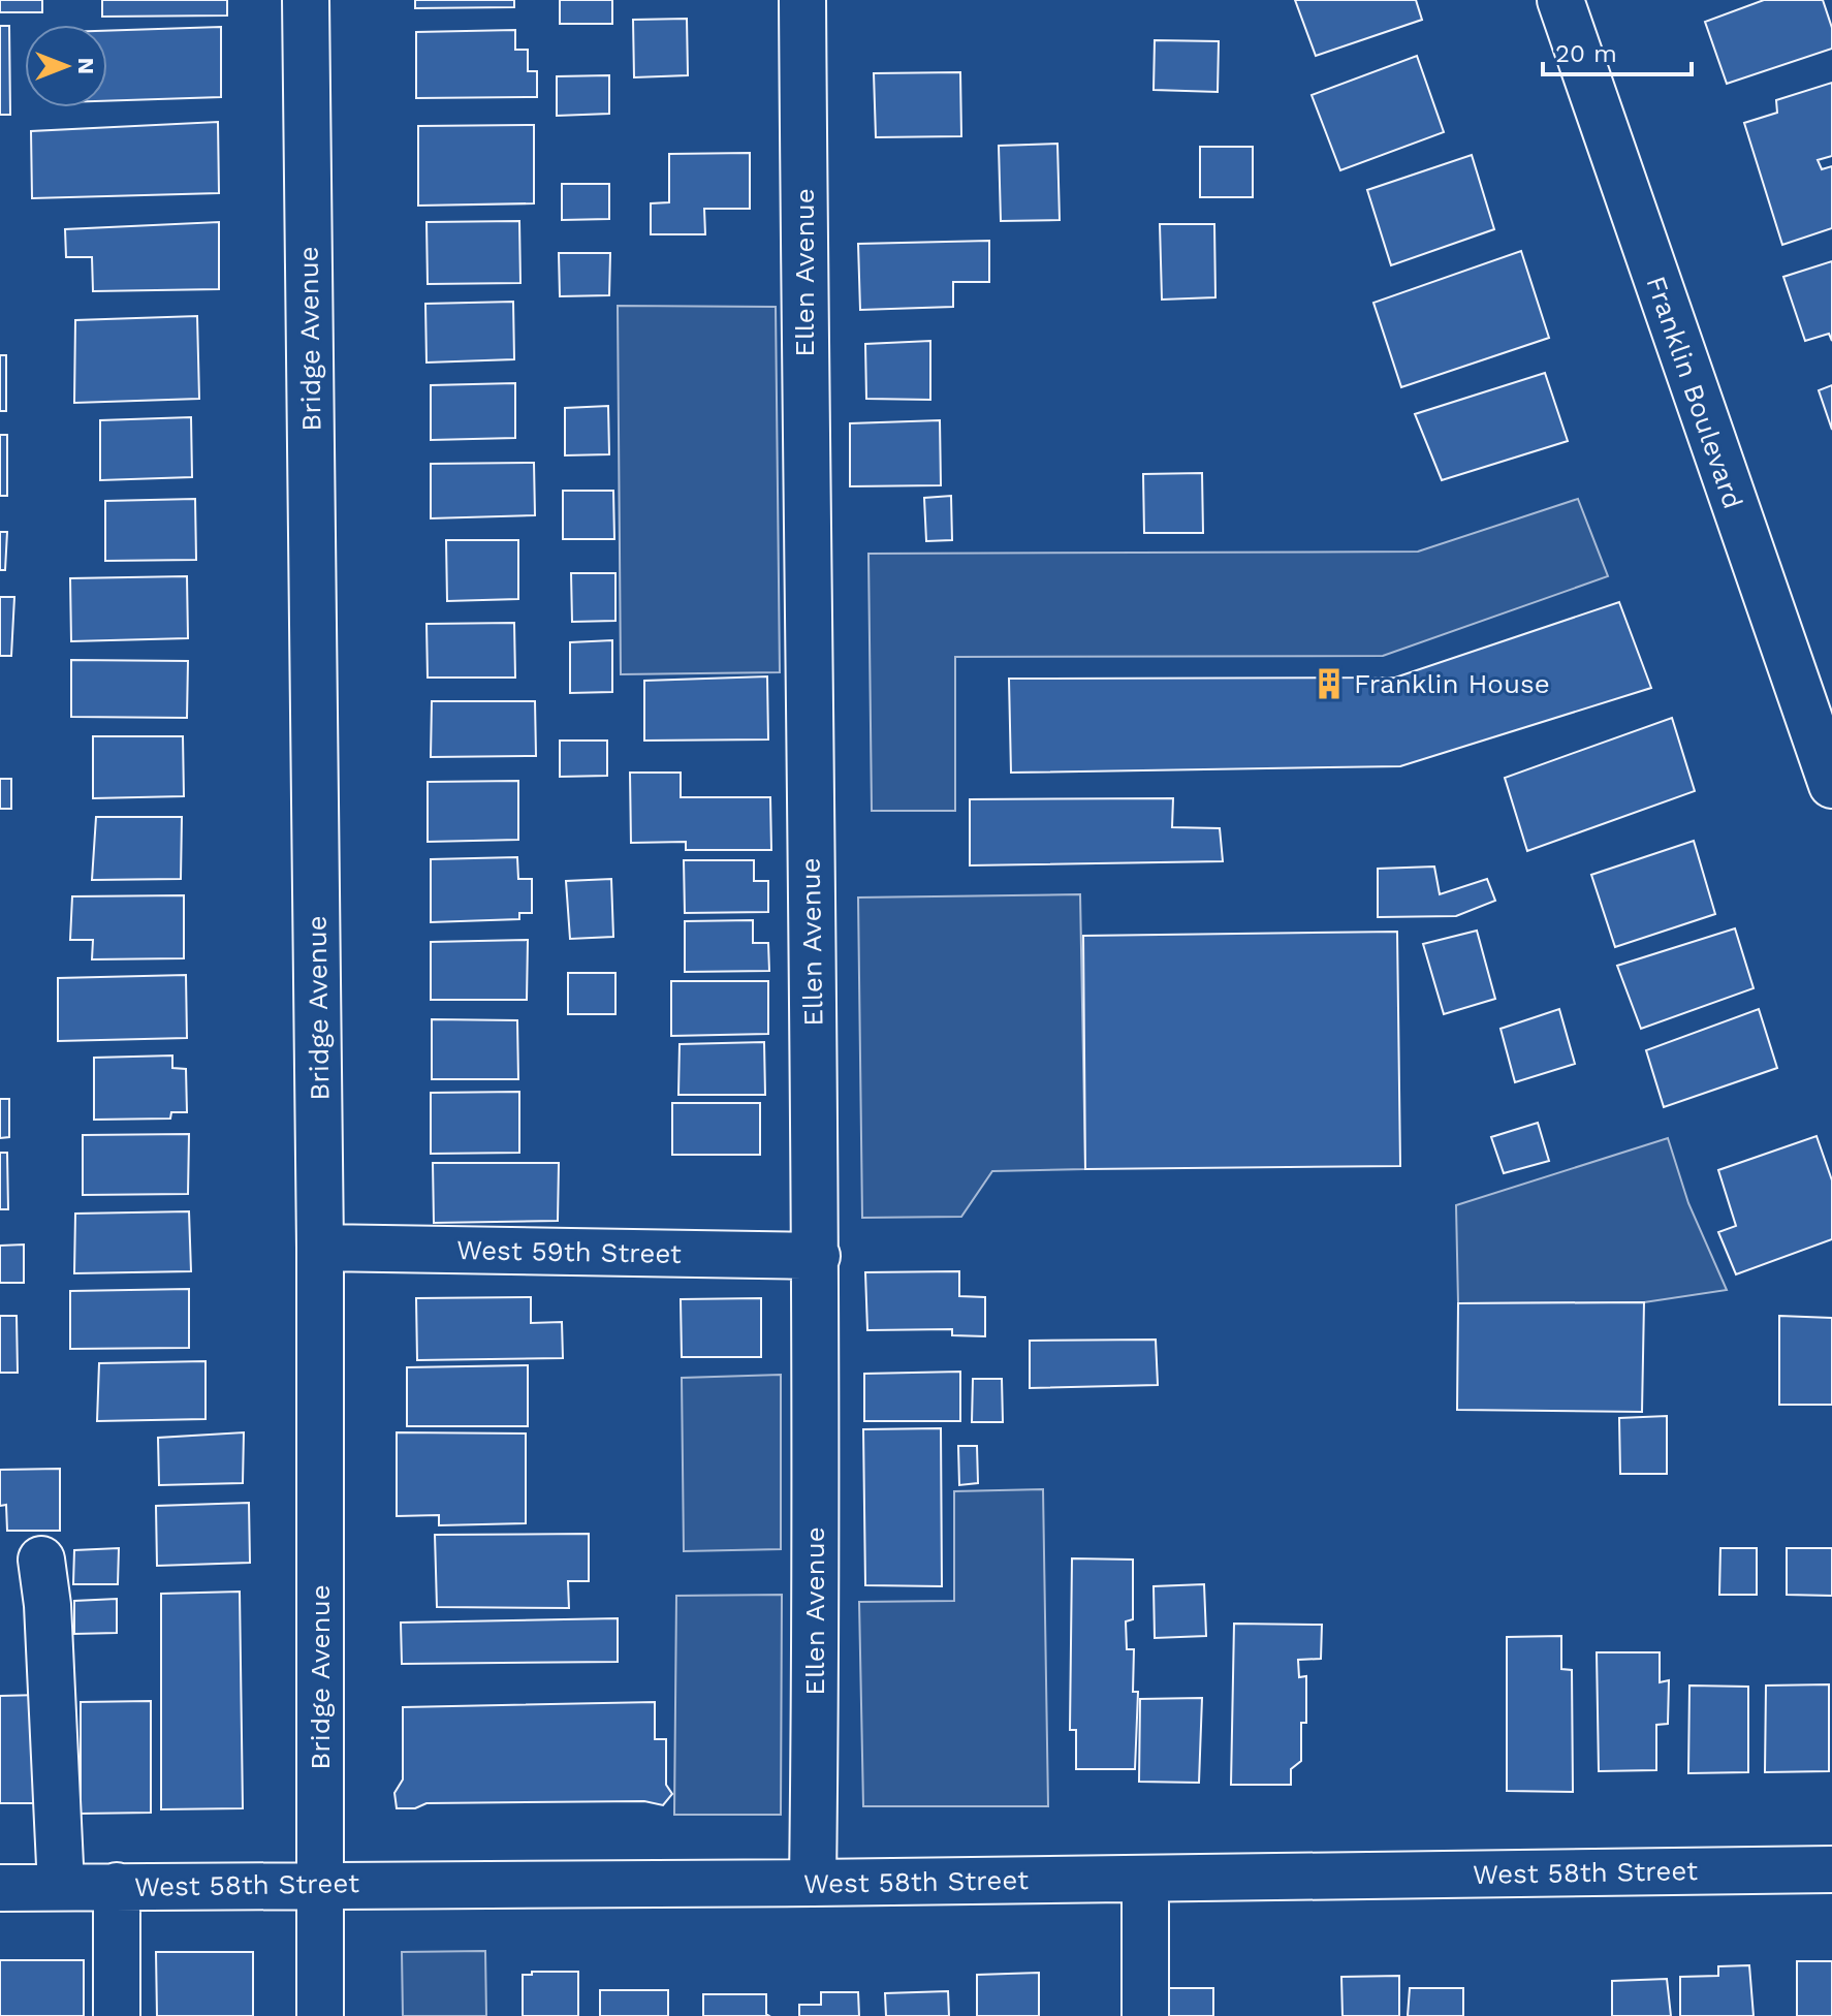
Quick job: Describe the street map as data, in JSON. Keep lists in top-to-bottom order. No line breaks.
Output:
{"streets":{"street":["Ellen Avenue","Bridge Avenue","Franklin Boulevard","West 59th Street","West 58th Street"]},"crossings":[["Ellen Avenue","West 59th Street"],["Ellen Avenue","West 58th Street"],["Bridge Avenue","West 59th Street"],["Bridge Avenue","West 58th Street"]],"places":{"building":["Franklin House"]},"scale_bar":"20 m","north":"right"}
